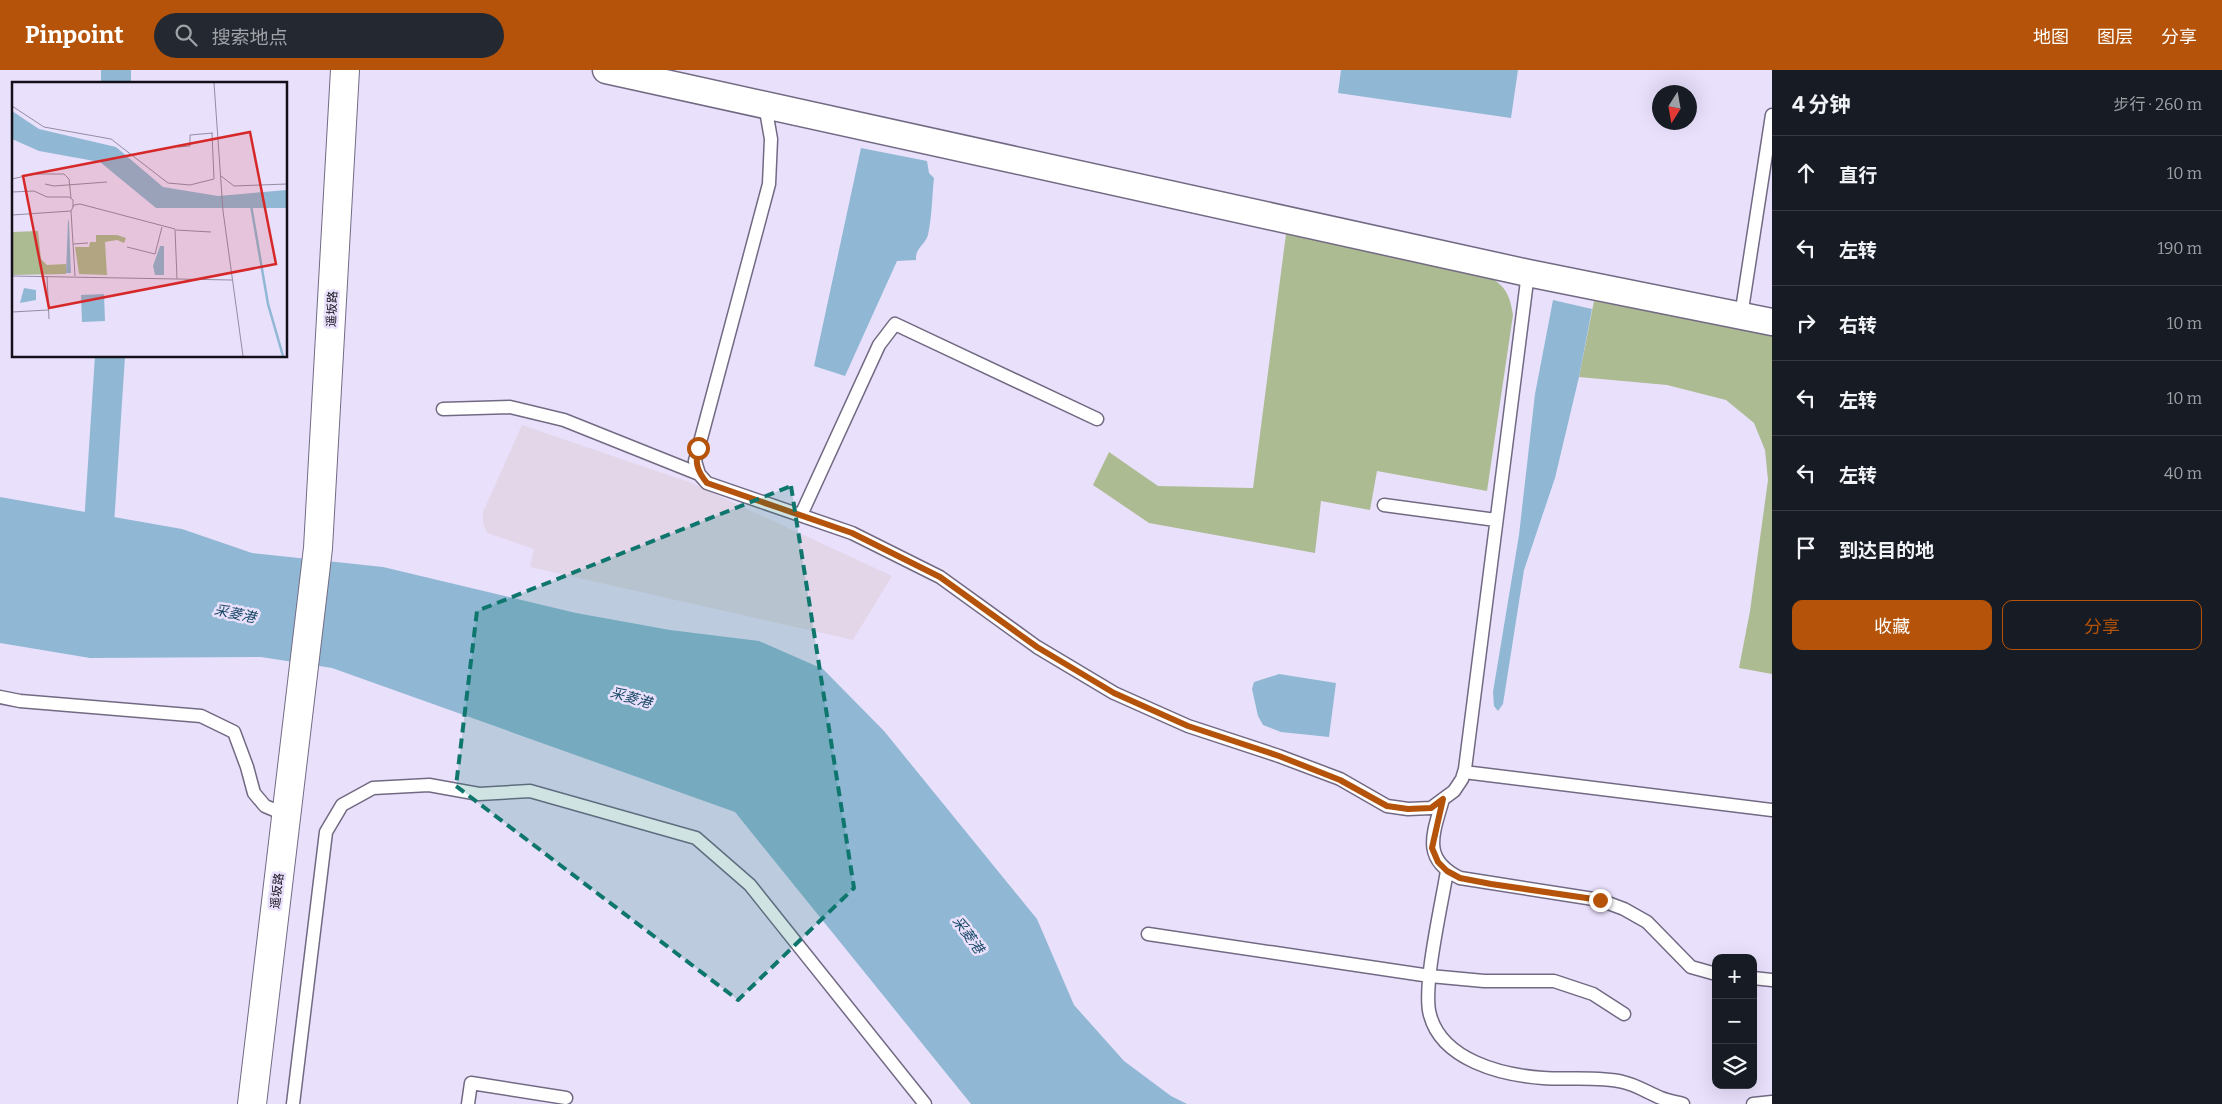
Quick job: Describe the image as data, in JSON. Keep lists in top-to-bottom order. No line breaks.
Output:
{"streets":{"street":["遥坂路"]},"water":["采菱港"],"north":"bottom","page":{"header":"Pinpoint","search":"搜索地点","nav":["地图","图层","分享"],"heading":["4 分钟","步行 · 260 m"],"list":[["直行","10 m"],["左转","190 m"],["右转","10 m"],["左转","10 m"],["左转","40 m"],"到达目的地"],"buttons":["收藏","分享"],"map_buttons":["+","−"]}}
